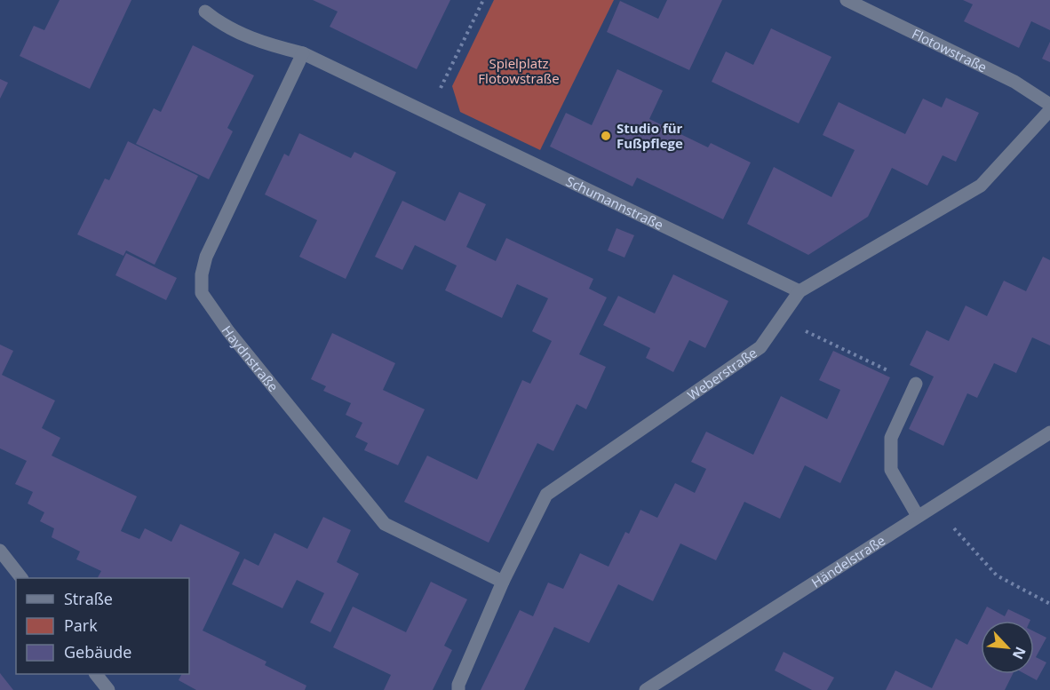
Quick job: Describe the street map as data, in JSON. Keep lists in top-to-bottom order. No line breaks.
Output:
{"streets":{"street":["Flotowstraße","Schumannstraße","Haydnstraße","Weberstraße","Händelstraße"]},"crossings":[["Schumannstraße","Haydnstraße"],["Schumannstraße","Weberstraße"],["Haydnstraße","Weberstraße"]],"parks":["Spielplatz Flotowstraße"],"places":["Studio für Fußpflege"],"legend":["Straße","Park","Gebäude"],"north":"bottom right"}
